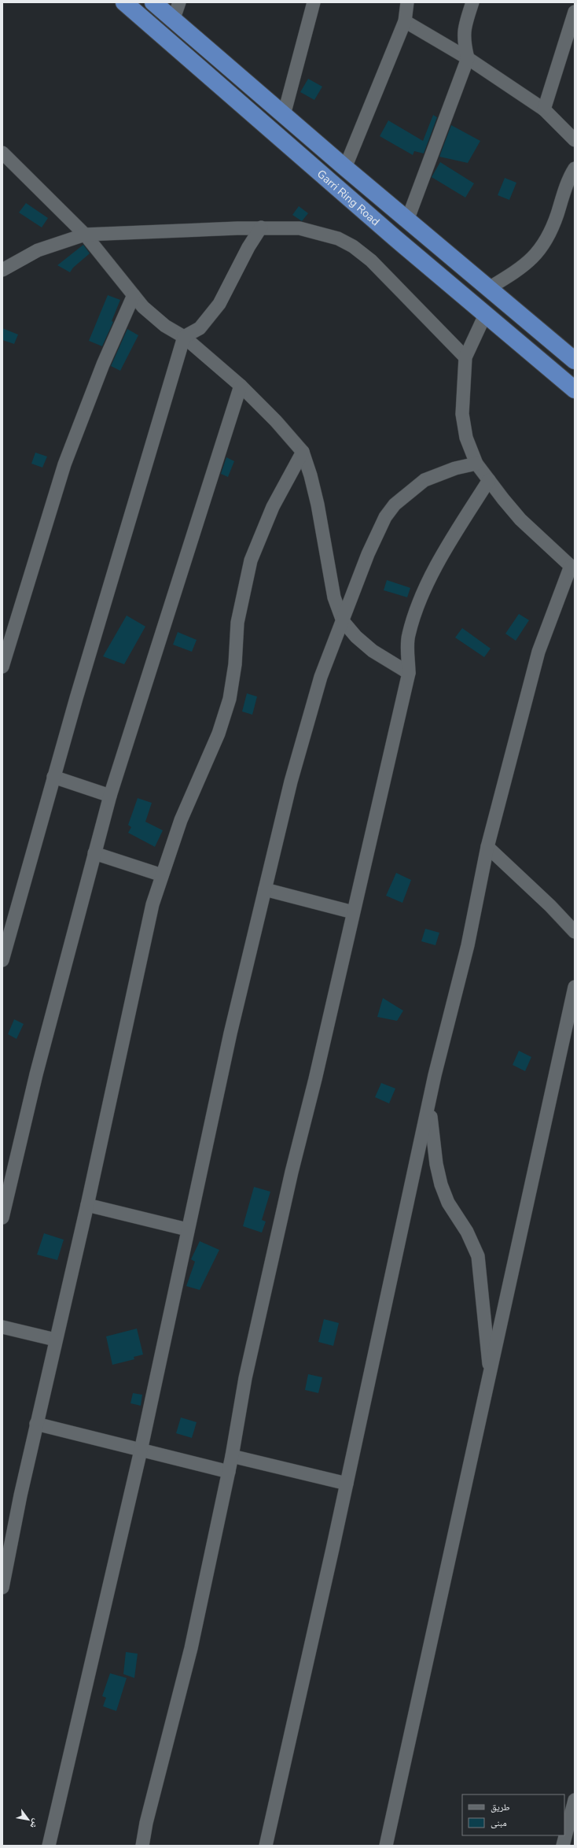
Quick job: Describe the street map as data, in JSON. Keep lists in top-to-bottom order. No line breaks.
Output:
{"streets":{"highway":["Garri Ring Road"]},"legend":["طريق","مبنى"],"north":"bottom right"}
